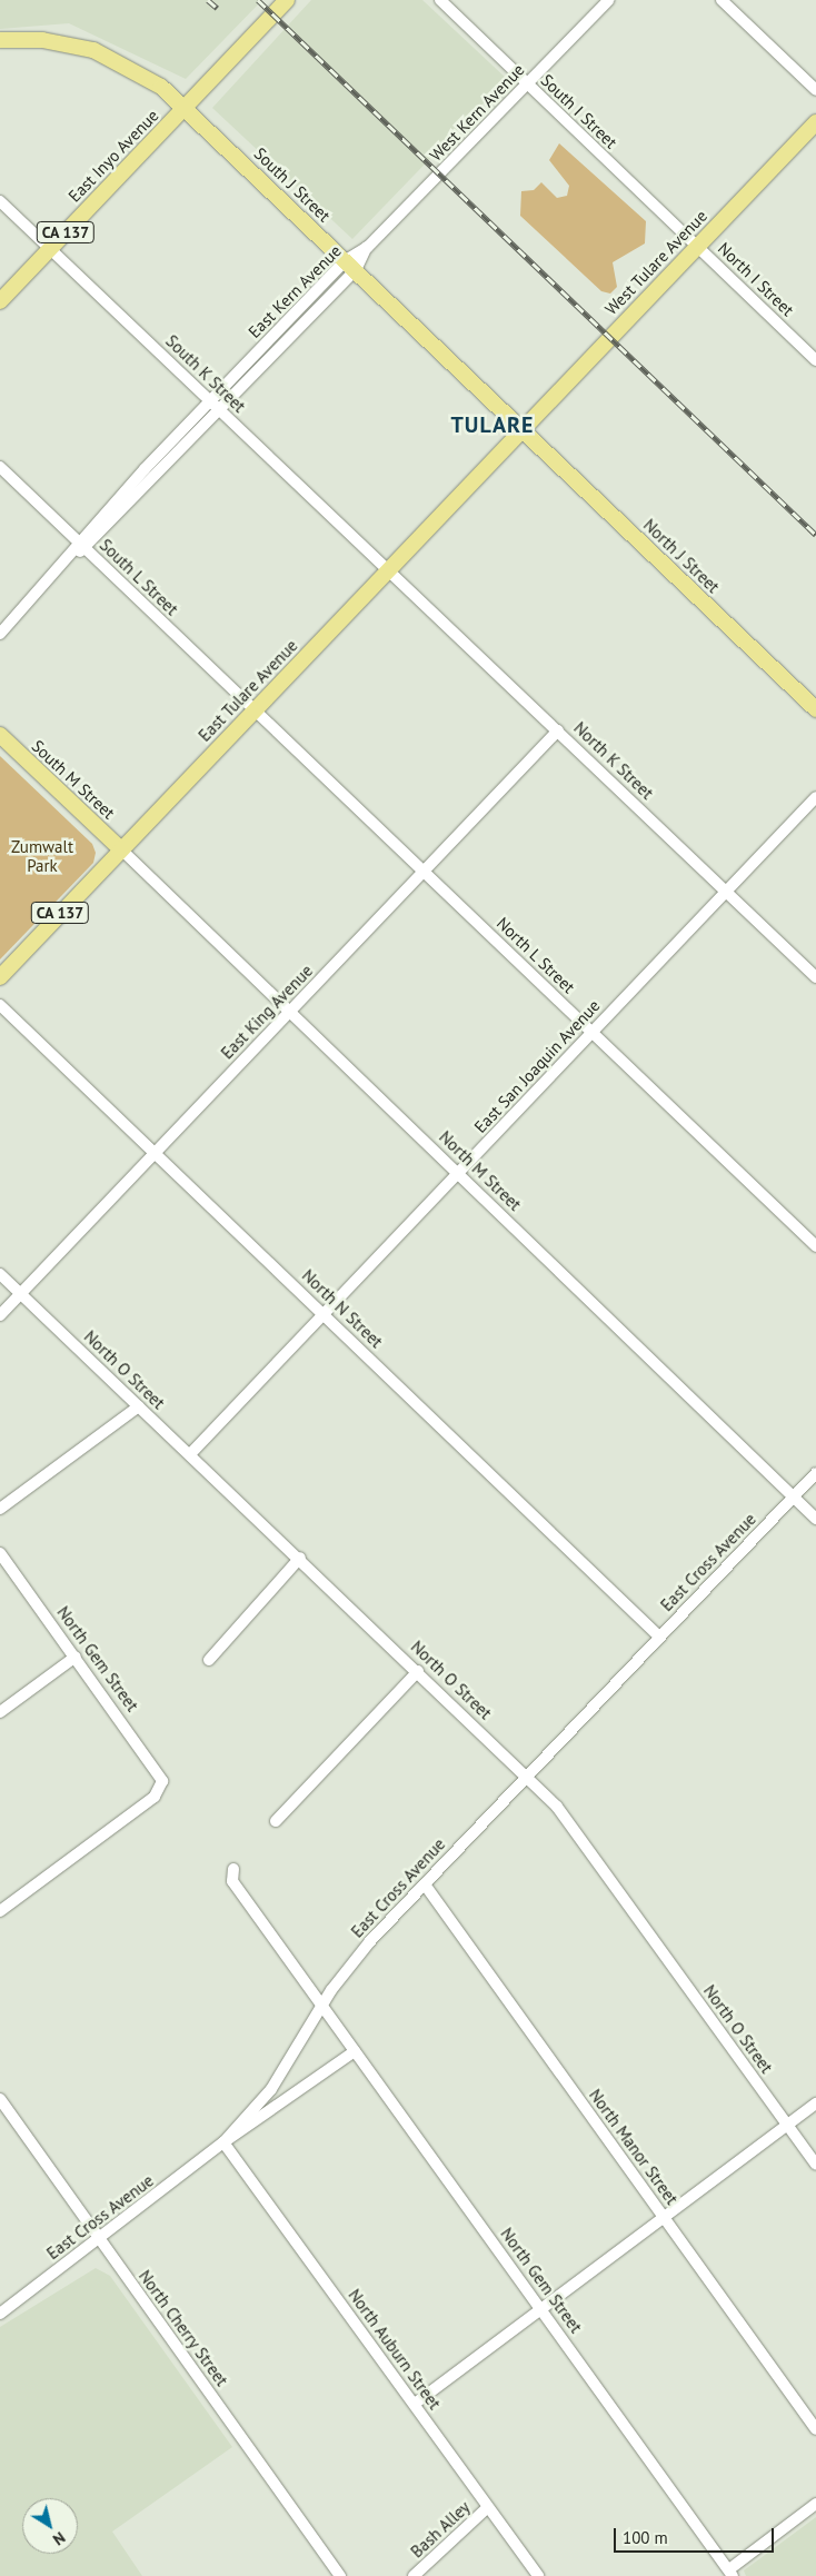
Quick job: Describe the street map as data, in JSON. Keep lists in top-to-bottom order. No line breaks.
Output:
{"streets":{"main road":["East Inyo Avenue","South J Street","CA 137","West Tulare Avenue","North J Street","East Tulare Avenue","South M Street"],"street":["South I Street","West Kern Avenue","North I Street","East Kern Avenue","South K Street","South L Street","North K Street","North L Street","East King Avenue","East San Joaquin Avenue","North M Street","North N Street","North O Street","East Cross Avenue","North Gem Street","North Manor Street","North Cherry Street","North Auburn Street","Bash Alley"]},"crossings":[["South I Street","West Kern Avenue"],["South I Street","West Tulare Avenue"],["South I Street","North I Street"],["West Kern Avenue","East Kern Avenue"],["East Inyo Avenue","South J Street"],["East Inyo Avenue","CA 137"],["East Inyo Avenue","South K Street"],["South J Street","CA 137"],["South J Street","West Tulare Avenue"],["South J Street","East Kern Avenue"],["South J Street","North J Street"],["South J Street","East Tulare Avenue"],["West Tulare Avenue","North I Street"],["West Tulare Avenue","North J Street"],["West Tulare Avenue","East Tulare Avenue"],["East Kern Avenue","South K Street"],["East Kern Avenue","South L Street"],["South K Street","East Tulare Avenue"],["South K Street","North K Street"],["North J Street","East Tulare Avenue"],["South L Street","East Tulare Avenue"],["South L Street","North L Street"],["East Tulare Avenue","North K Street"],["East Tulare Avenue","South M Street"],["East Tulare Avenue","North L Street"],["East Tulare Avenue","North M Street"],["North K Street","East King Avenue"],["North K Street","East San Joaquin Avenue"],["South M Street","North M Street"],["North L Street","East King Avenue"],["North L Street","East San Joaquin Avenue"],["East King Avenue","North M Street"],["East King Avenue","North N Street"],["East King Avenue","North O Street"],["East San Joaquin Avenue","North M Street"],["East San Joaquin Avenue","North N Street"],["East San Joaquin Avenue","North O Street"],["North M Street","East Cross Avenue"],["North N Street","East Cross Avenue"],["North O Street","East Cross Avenue"],["East Cross Avenue","North Gem Street"],["East Cross Avenue","North Manor Street"],["East Cross Avenue","North Cherry Street"],["East Cross Avenue","North Auburn Street"],["North Auburn Street","Bash Alley"]],"districts":["TULARE"],"parks":["Zumwalt Park"],"scale_bar":"100 m","north":"bottom right"}
